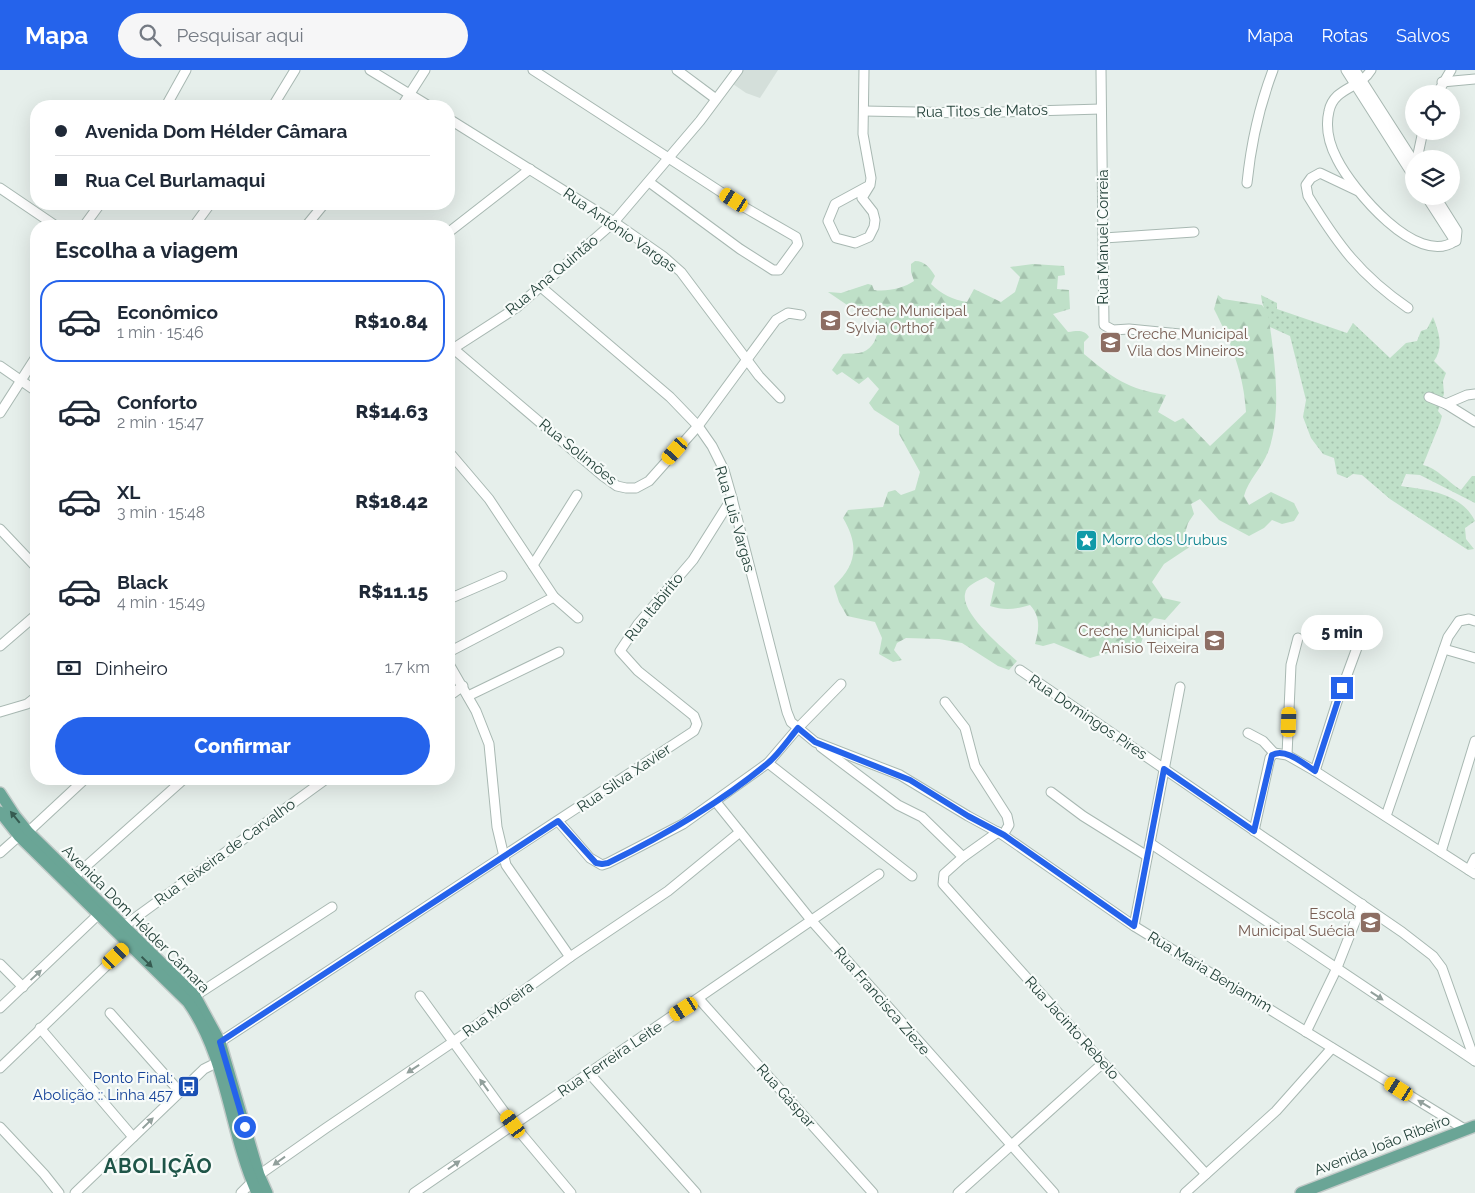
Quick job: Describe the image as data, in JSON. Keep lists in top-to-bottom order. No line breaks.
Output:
{"streets":{"main road":["Avenida Dom Hélder Câmara","Avenida João Ribeiro"],"street":["Rua Titos de Matos","Rua Antônio Vargas","Rua Manuel Correia","Rua Ana Quintão","Rua Solimões","Rua Luis Vargas","Rua Itabirito","Rua Domingos Pires","Rua Silva Xavier","Rua Teixeira de Carvalho","Rua Maria Benjamim","Rua Francisca Zieze","Rua Moreira","Rua Jacinto Rebelo","Rua Ferreira Leite","Rua Gáspar"]},"crossings":[["Rua Titos de Matos","Rua Manuel Correia"],["Rua Antônio Vargas","Rua Ana Quintão"],["Rua Antônio Vargas","Rua Solimões"],["Rua Ana Quintão","Rua Luis Vargas"],["Rua Solimões","Rua Luis Vargas"],["Rua Luis Vargas","Rua Itabirito"],["Rua Luis Vargas","Rua Maria Benjamim"],["Rua Itabirito","Rua Silva Xavier"],["Rua Silva Xavier","Avenida Dom Hélder Câmara"],["Rua Teixeira de Carvalho","Avenida Dom Hélder Câmara"],["Avenida Dom Hélder Câmara","Rua Moreira"],["Rua Maria Benjamim","Avenida João Ribeiro"],["Rua Francisca Zieze","Rua Moreira"],["Rua Francisca Zieze","Rua Ferreira Leite"],["Rua Ferreira Leite","Rua Gáspar"]],"one_way":["Rua Moreira"],"districts":["ABOLIÇÃO"],"places":{"school or university":["Creche Municipal Sylvia Orthof","Creche Municipal Vila dos Mineiros","Creche Municipal An¡sio Teixeira","Escola Municipal Suécia"],"place":["Morro dos Urubus"],"bus stop":["Ponto Final: Abolição :: Linha 457"]},"page":{"header":"Mapa","search":"Pesquisar aqui","nav":["Mapa","Rotas","Salvos"],"banner":["Avenida Dom Hélder Câmara","Rua Cel Burlamaqui"],"heading":"Escolha a viagem","list":[{"name":"Econômico","note":"1 min · 15:46","value":"R$10.84"},{"name":"Conforto","note":"2 min · 15:47","value":"R$14.63"},{"name":"XL","note":"3 min · 15:48","value":"R$18.42"},{"name":"Black","note":"4 min · 15:49","value":"R$11.15"}],"bubble":"5 min","pay":["Dinheiro","1.7 km"],"buttons":"Confirmar"}}
